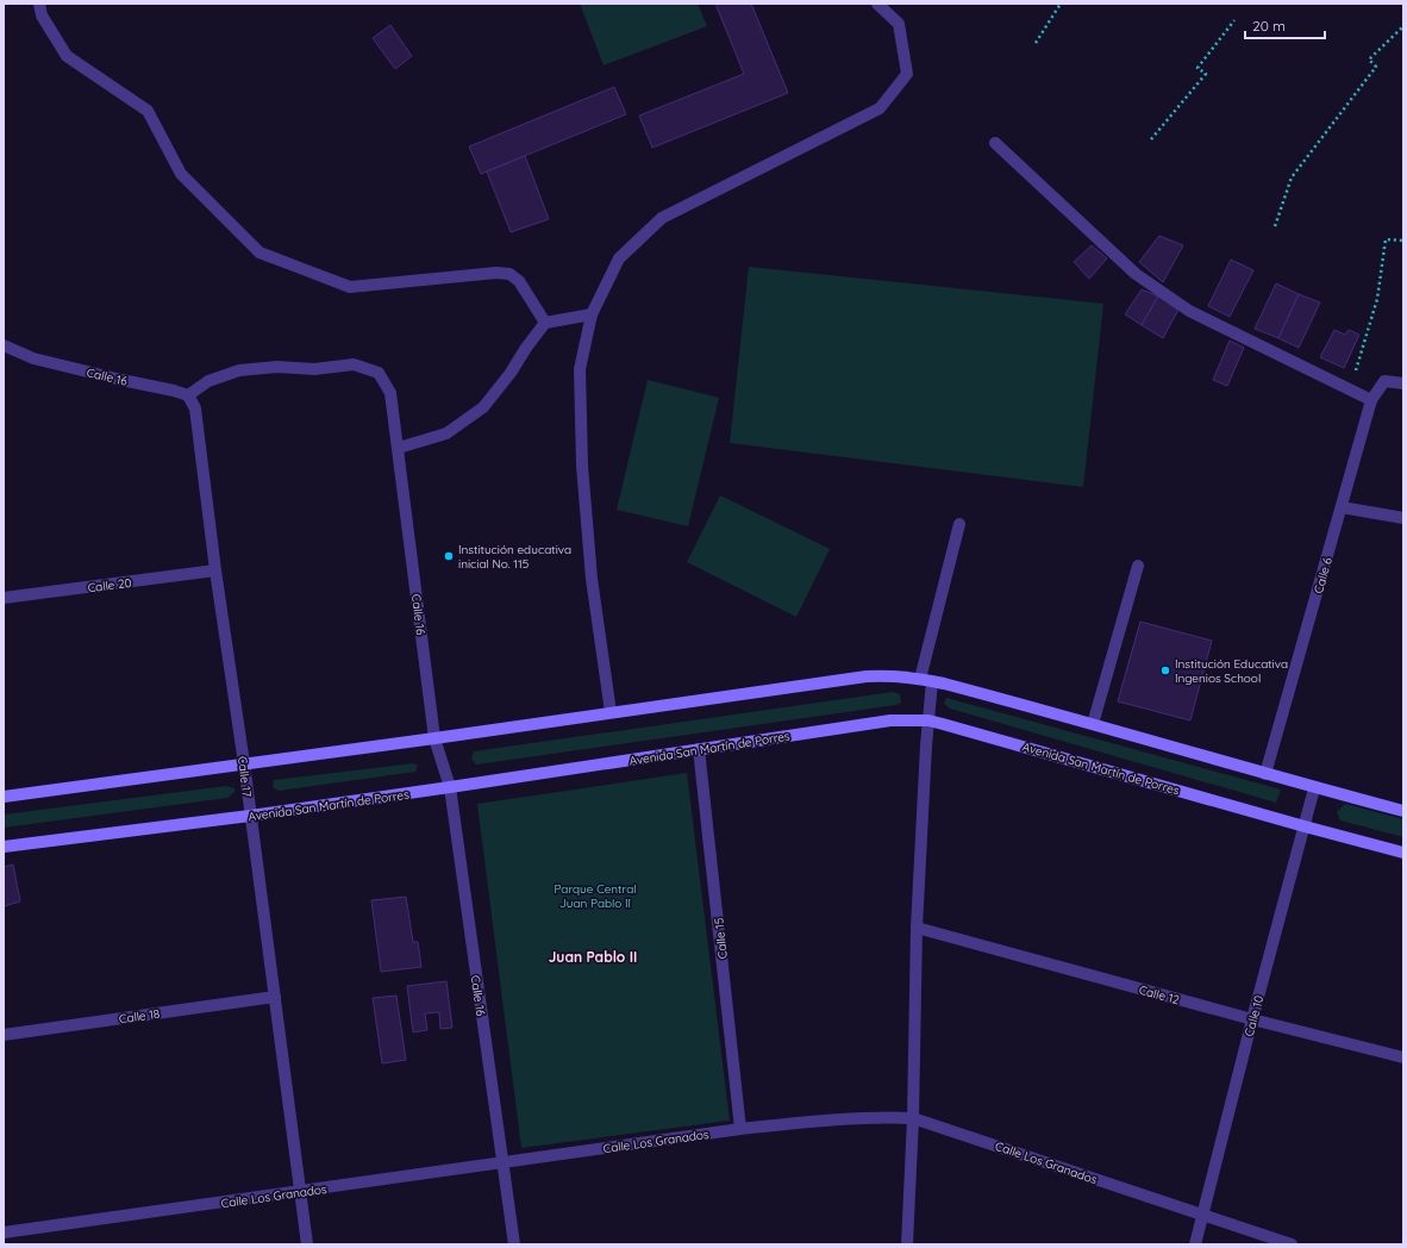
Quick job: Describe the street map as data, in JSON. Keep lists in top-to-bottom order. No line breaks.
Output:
{"streets":{"main road":["Avenida San Martín de Porres"],"street":["Calle 16","Calle 6","Calle 20","Calle 17","Calle 15","Calle 12","Calle 18","Calle 10","Calle Los Granados"]},"crossings":[["Calle 16","Avenida San Martín de Porres"],["Calle 16","Calle 17"],["Calle 16","Calle Los Granados"],["Calle 20","Calle 17"],["Avenida San Martín de Porres","Calle 17"],["Avenida San Martín de Porres","Calle 15"],["Avenida San Martín de Porres","Calle 10"],["Calle 17","Calle 18"],["Calle 17","Calle Los Granados"],["Calle 15","Calle Los Granados"],["Calle 12","Calle 10"],["Calle 10","Calle Los Granados"]],"districts":["Juan Pablo II"],"parks":["Parque Central Juan Pablo II"],"places":["Institución educativa inicial No. 115","Institución Educativa Ingenios School"],"scale_bar":"20 m"}
